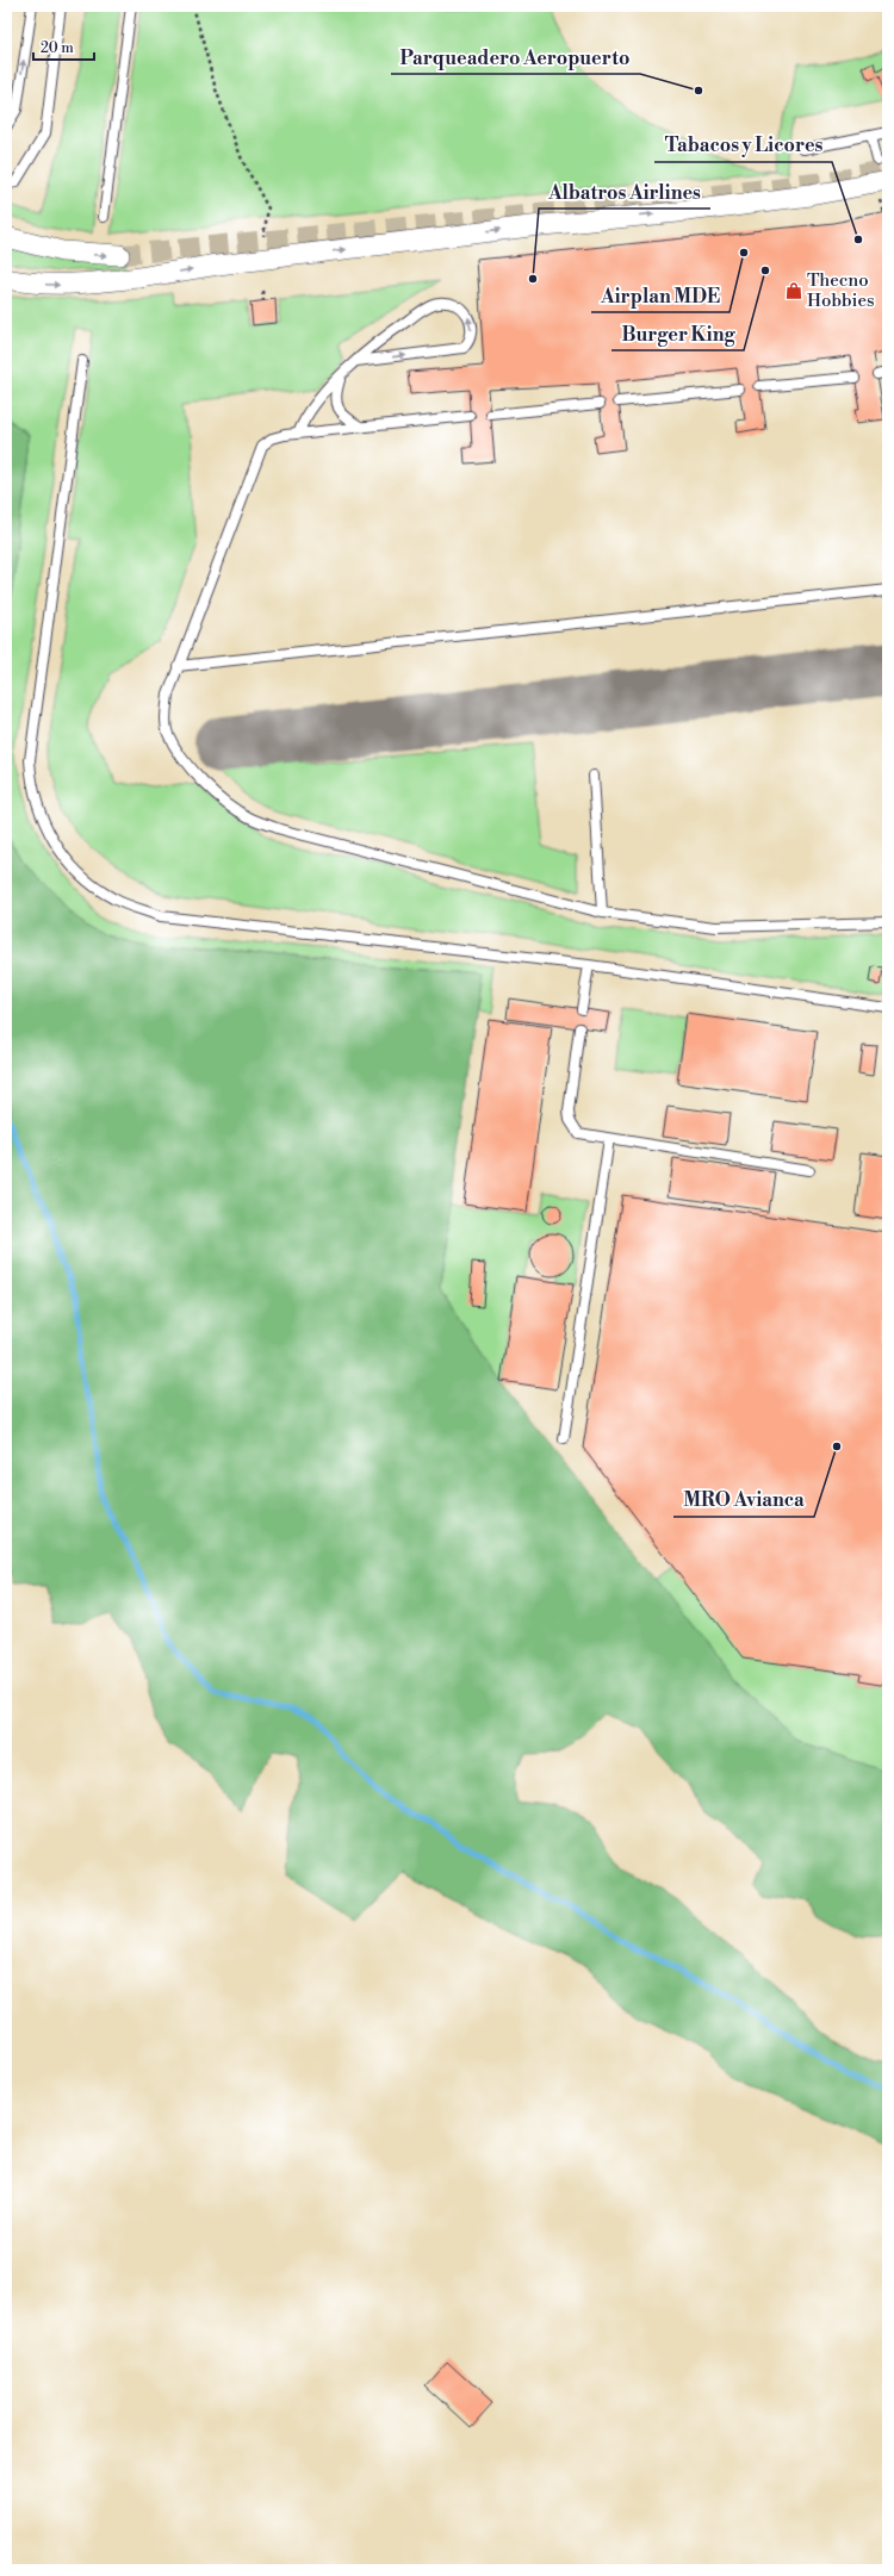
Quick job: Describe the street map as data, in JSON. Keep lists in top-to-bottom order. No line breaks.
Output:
{"places":{"other":["Parqueadero Aeropuerto","Tabacos y Licores","Airplan MDE","Burger King","Albatros Airlines","MRO Avianca"],"shop":["Thecno Hobbies"]},"scale_bar":"20 m"}
